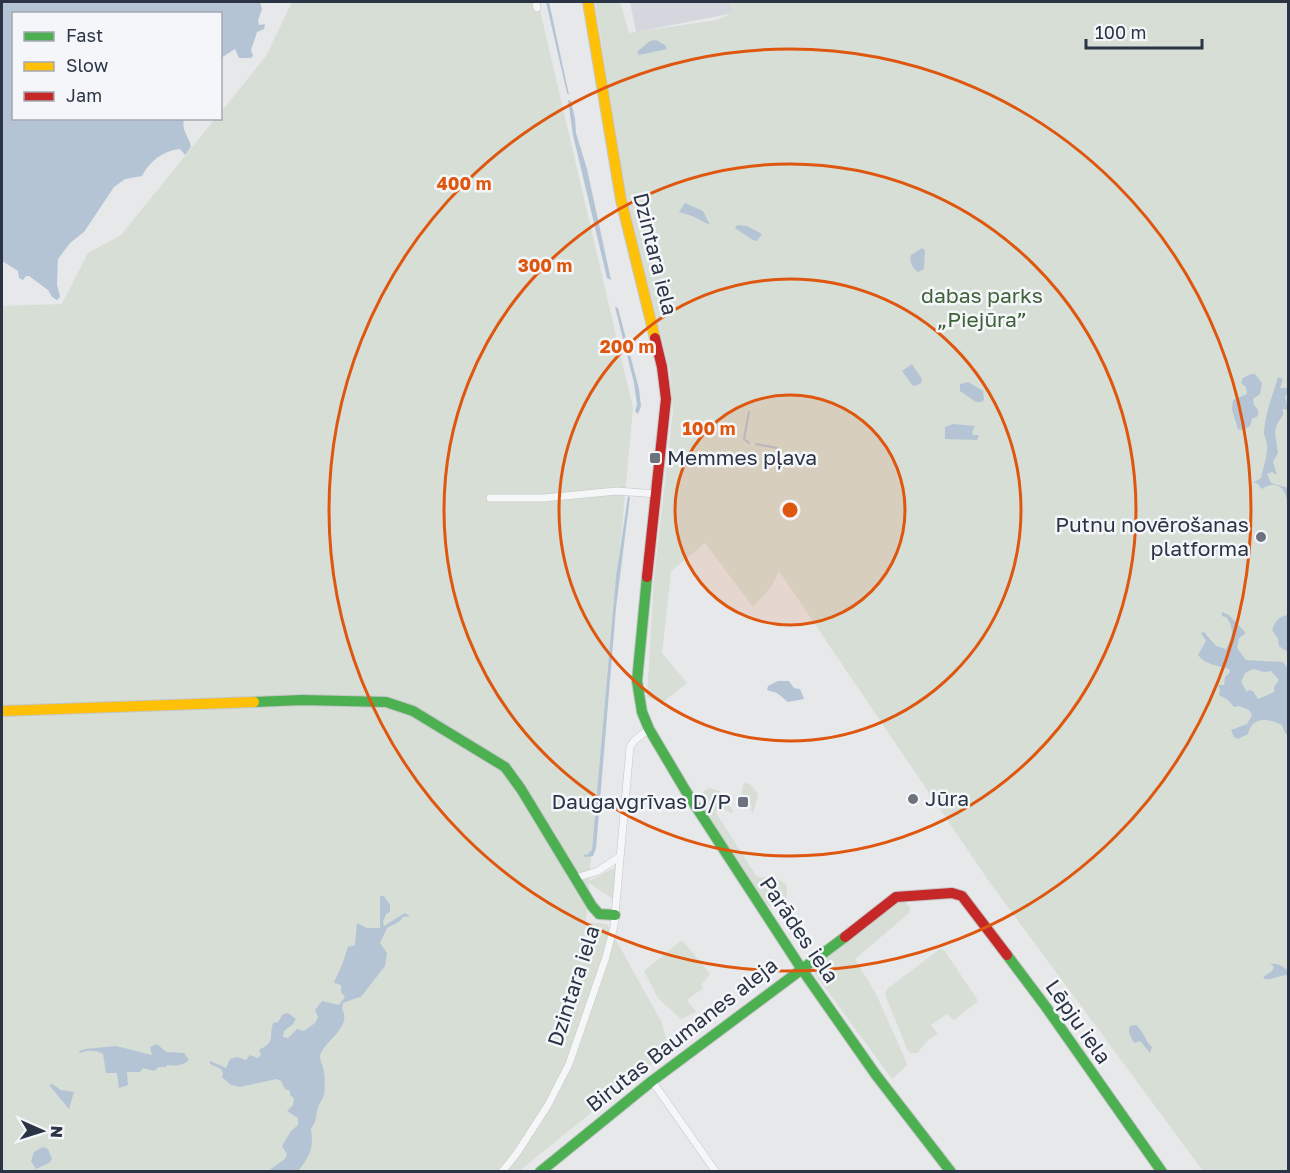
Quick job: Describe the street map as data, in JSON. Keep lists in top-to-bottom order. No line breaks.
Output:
{"streets":{"street":["Dzintara iela","Parādes iela","Lēpju iela","Birutas Baumanes aleja"]},"crossings":[["Dzintara iela","Parādes iela"],["Parādes iela","Birutas Baumanes aleja"],["Lēpju iela","Birutas Baumanes aleja"]],"parks":["dabas parks „Piejūra”"],"places":{"transit":["Memmes pļava","Daugavgrīvas D/P"],"other":["Putnu novērošanas platforma","Jūra"]},"legend":["Fast","Slow","Jam"],"scale_bar":"100 m","north":"right","rings":["400 m","300 m","200 m","100 m"]}
